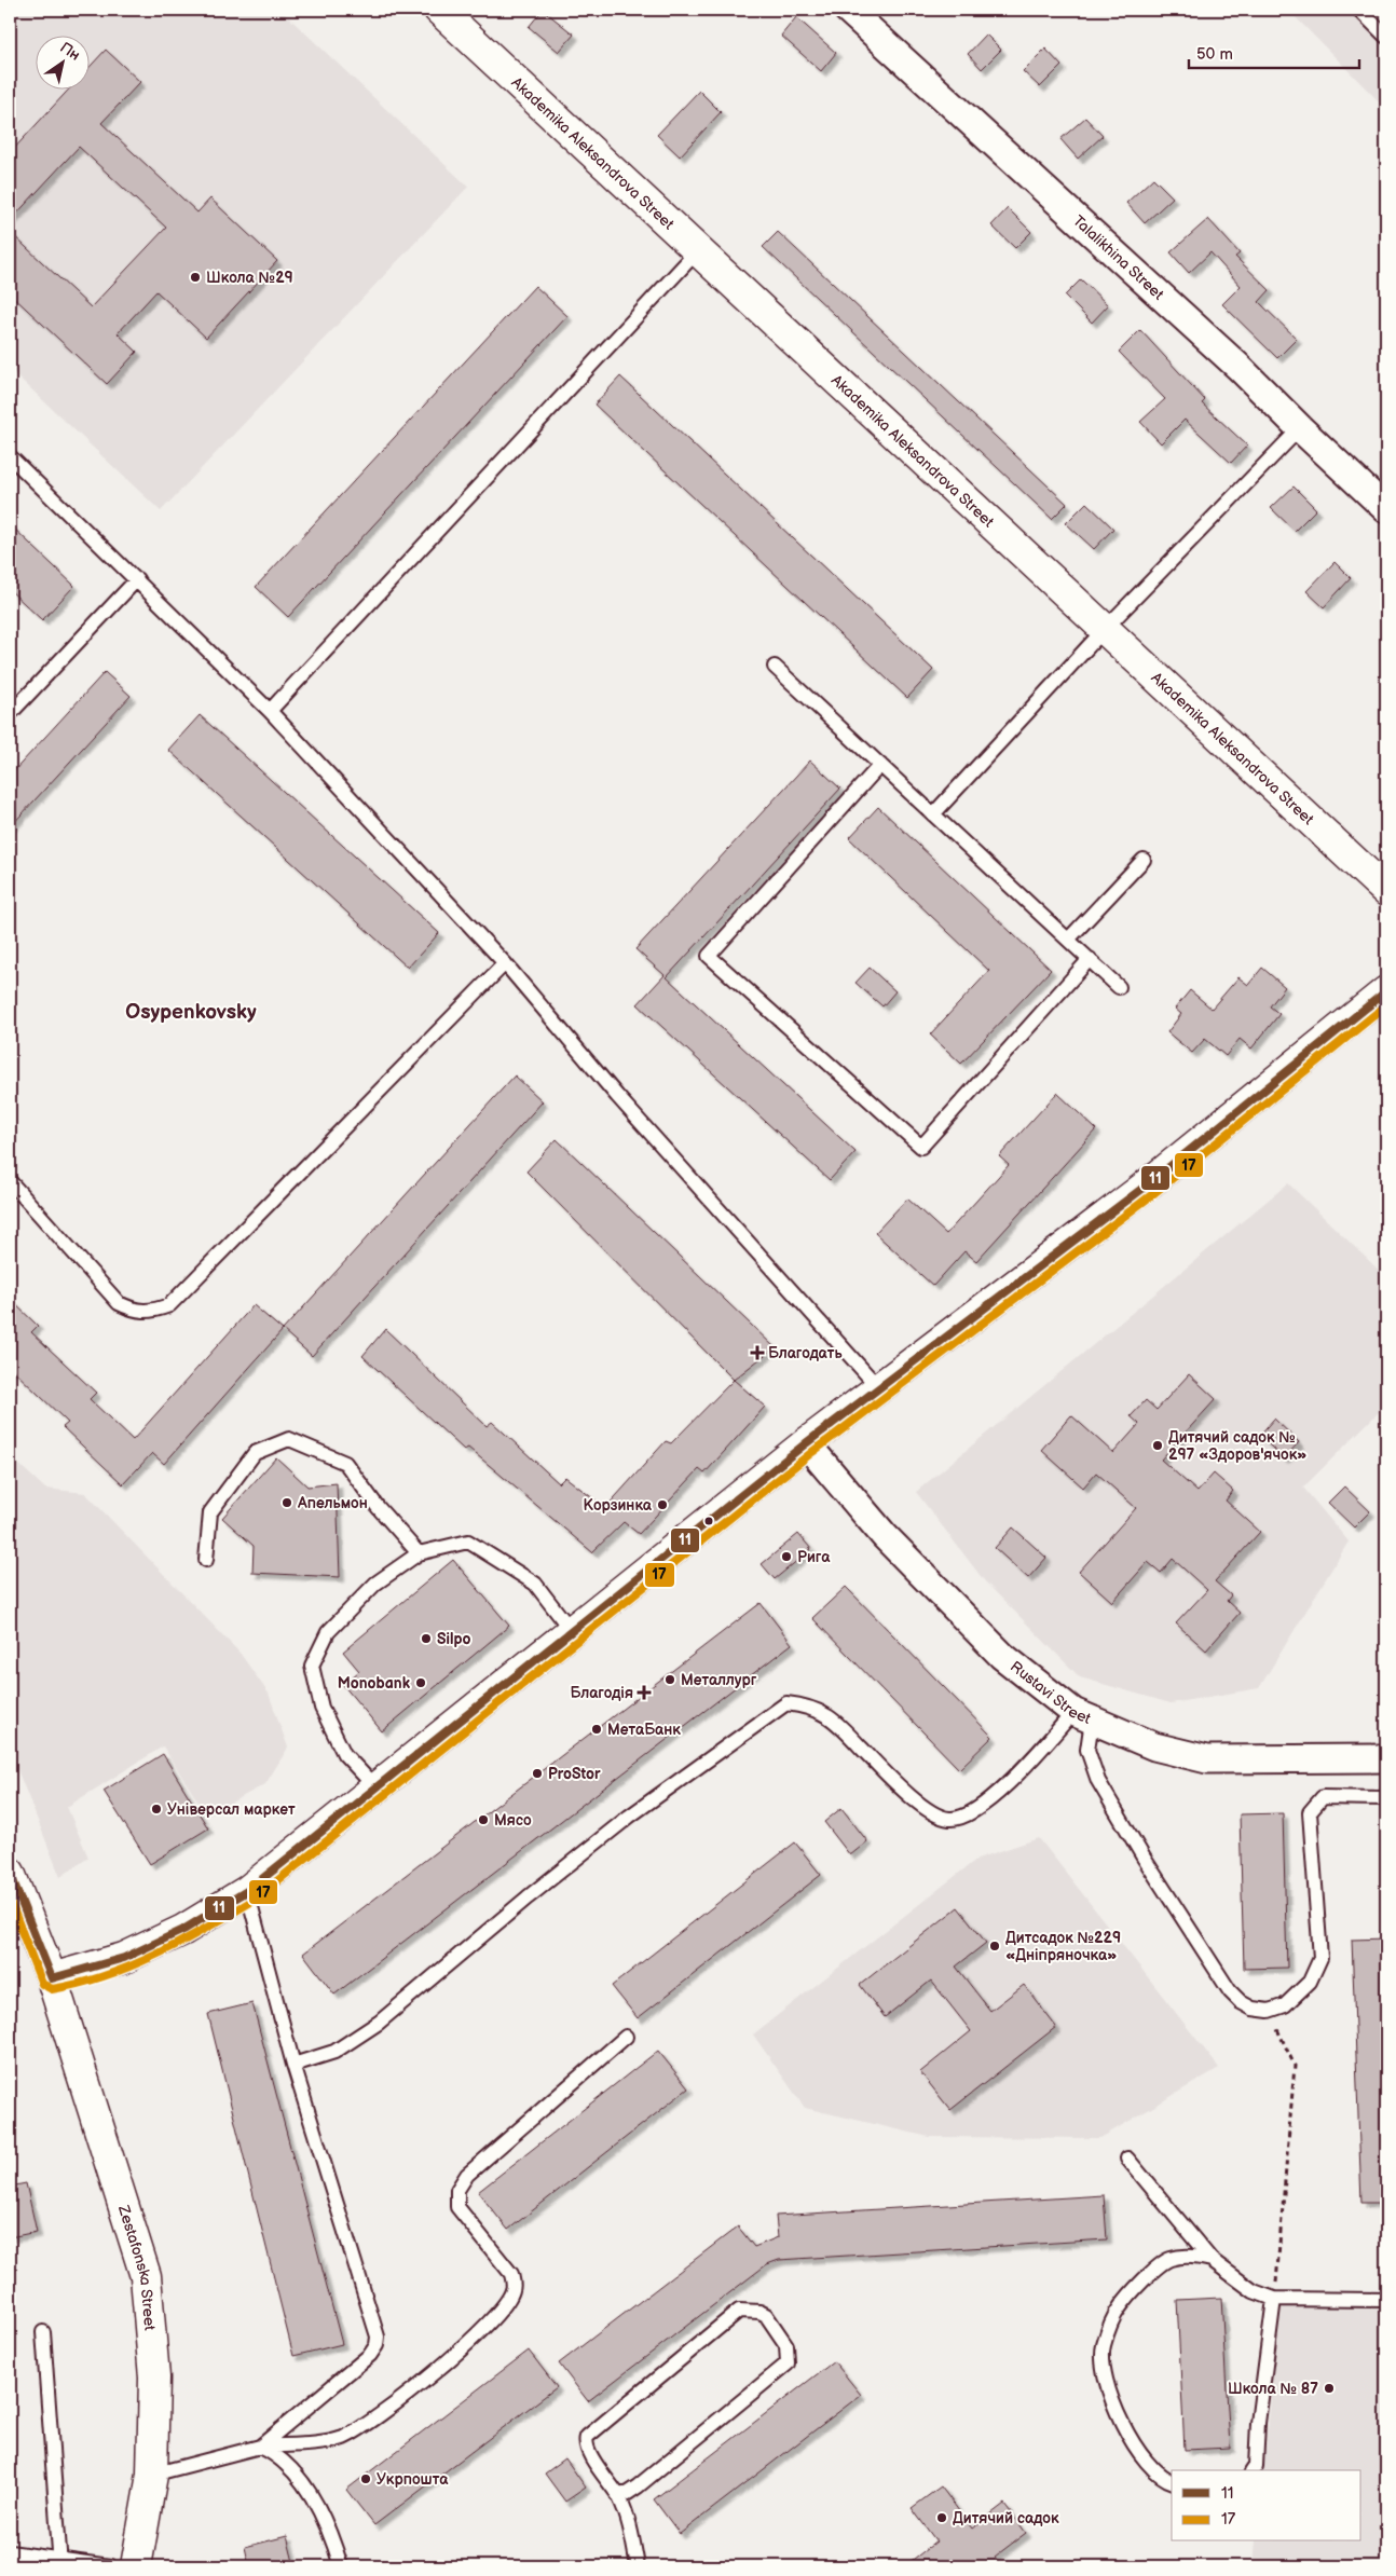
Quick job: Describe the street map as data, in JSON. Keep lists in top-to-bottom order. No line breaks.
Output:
{"streets":{"street":["Akademika Aleksandrova Street","Talalikhina Street","Rustavi Street","Zestafonska Street"]},"districts":["Osypenkovsky"],"places":{"other":["Школа №29","Дитячий садок № 297 «Здоров'ячок»","Апельмон","Корзинка","Рига","Silpo","Металлург","Monobank","МетаБанк","ProStor","Універсал маркет","Мясо","Дитсадок №229 «Дніпряночка»","Школа № 87","Укрпошта","Дитячий садок"],"health":["Благодать","Благодія"]},"lines":["transit line 11","transit line 17"],"legend":["11","17"],"scale_bar":"50 m","north":"top right"}
